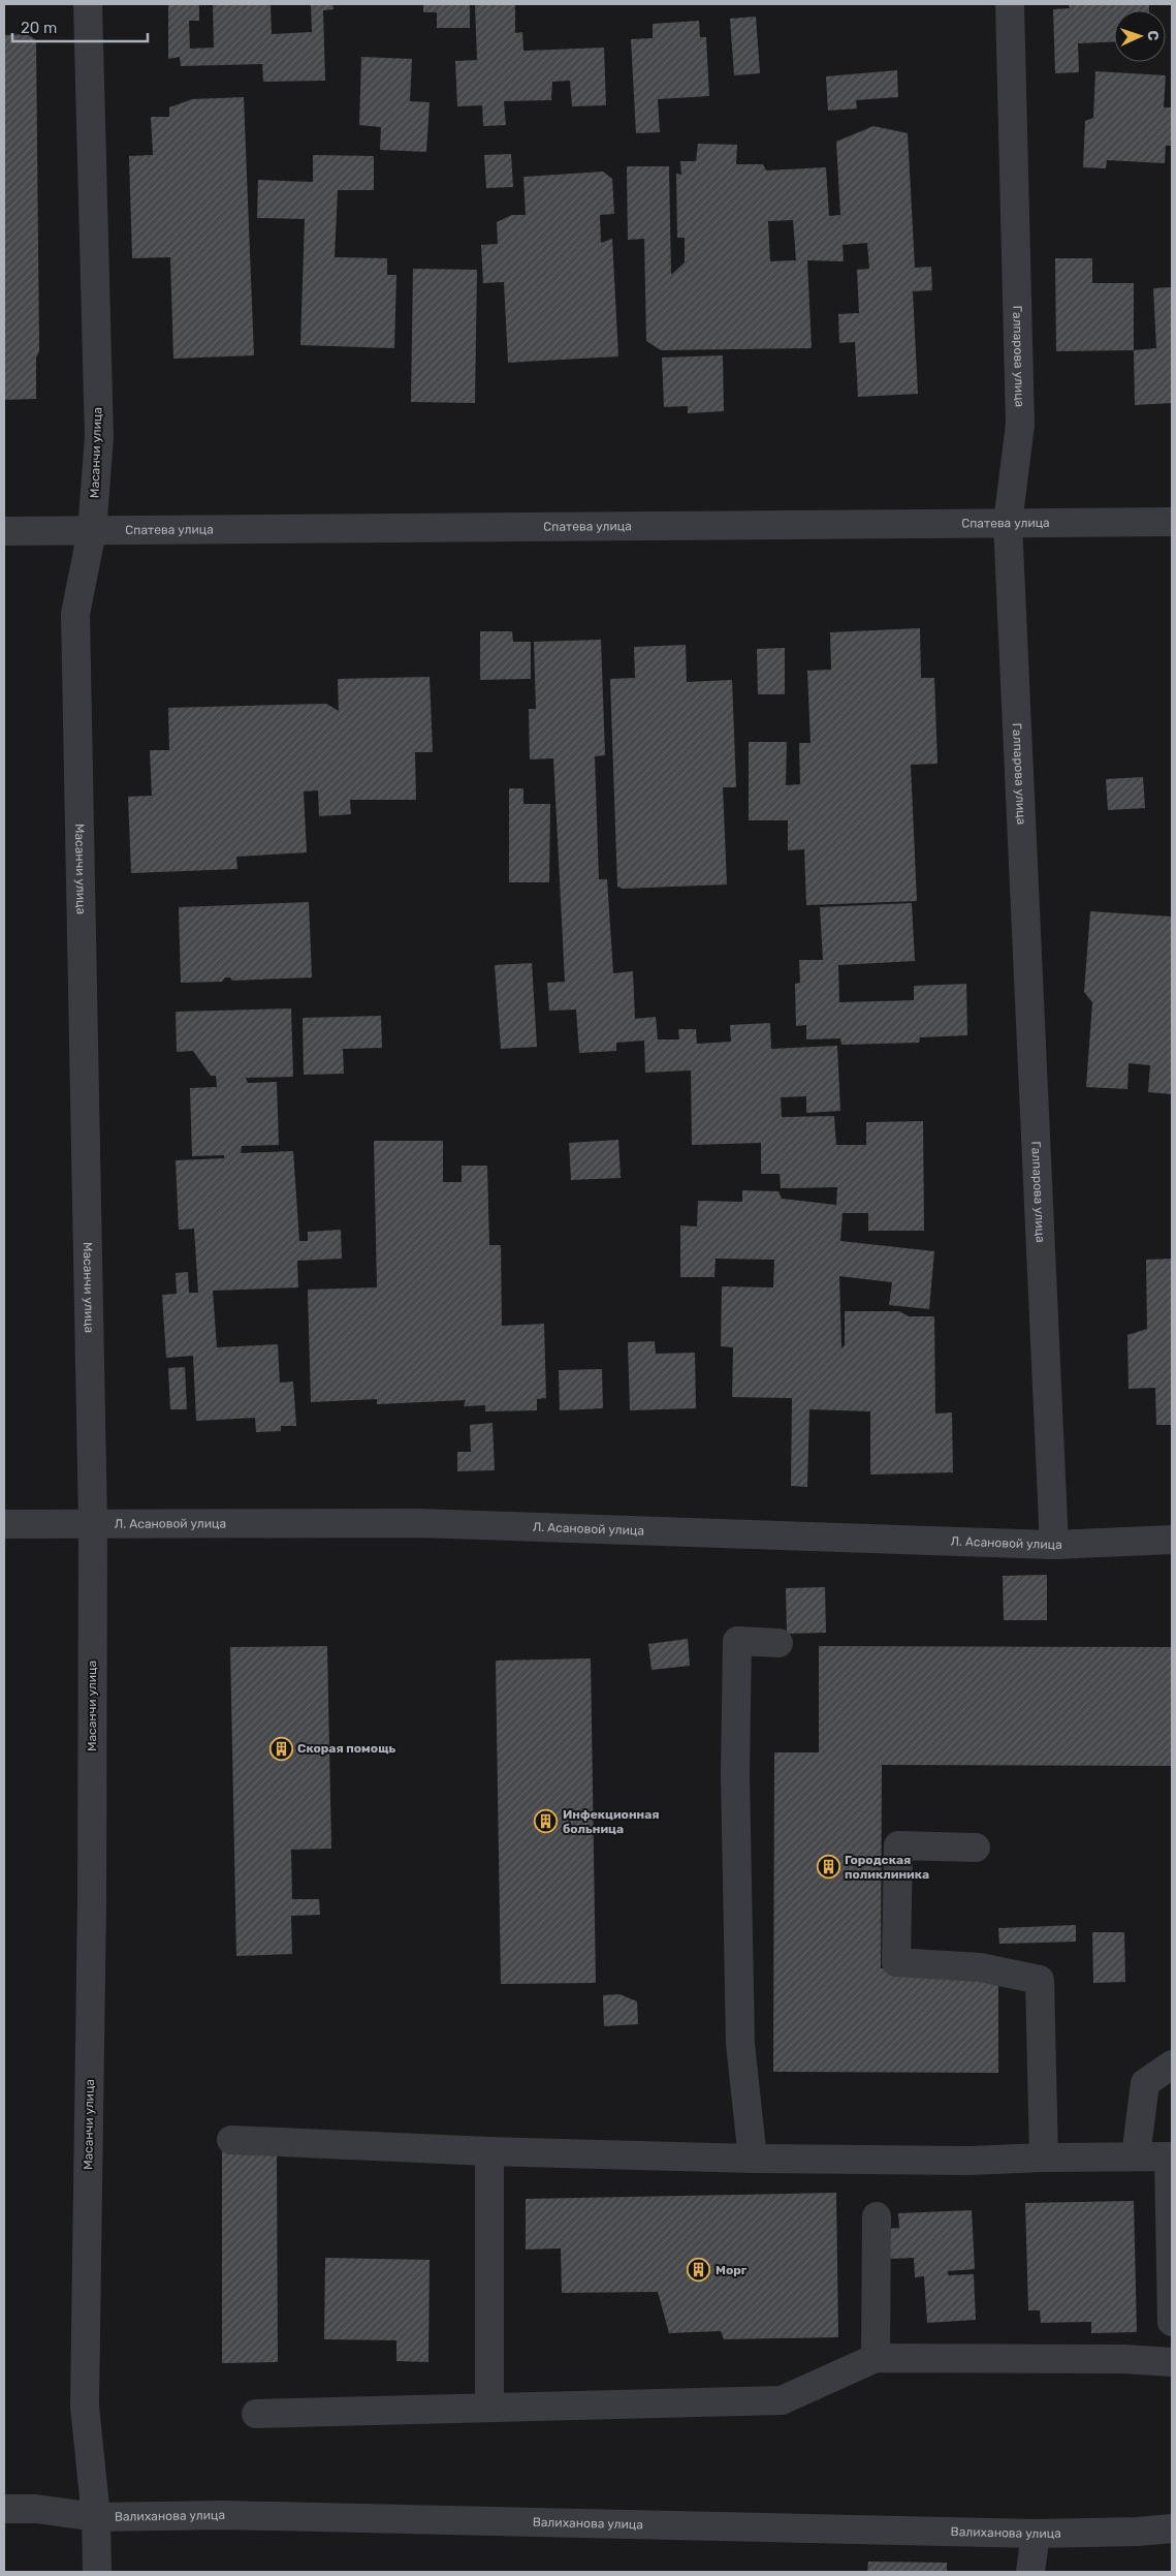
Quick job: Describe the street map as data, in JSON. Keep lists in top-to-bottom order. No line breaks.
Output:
{"streets":{"street":["Галпарова улица","Масанчи улица","Спатева улица","Л. Асановой улица","Валиханова улица"]},"crossings":[["Галпарова улица","Спатева улица"],["Галпарова улица","Л. Асановой улица"],["Масанчи улица","Спатева улица"],["Масанчи улица","Л. Асановой улица"],["Масанчи улица","Валиханова улица"]],"places":{"building":["Скорая помощь","Инфекционная больница","Городская поликлиника","Морг"]},"scale_bar":"20 m","north":"right"}
